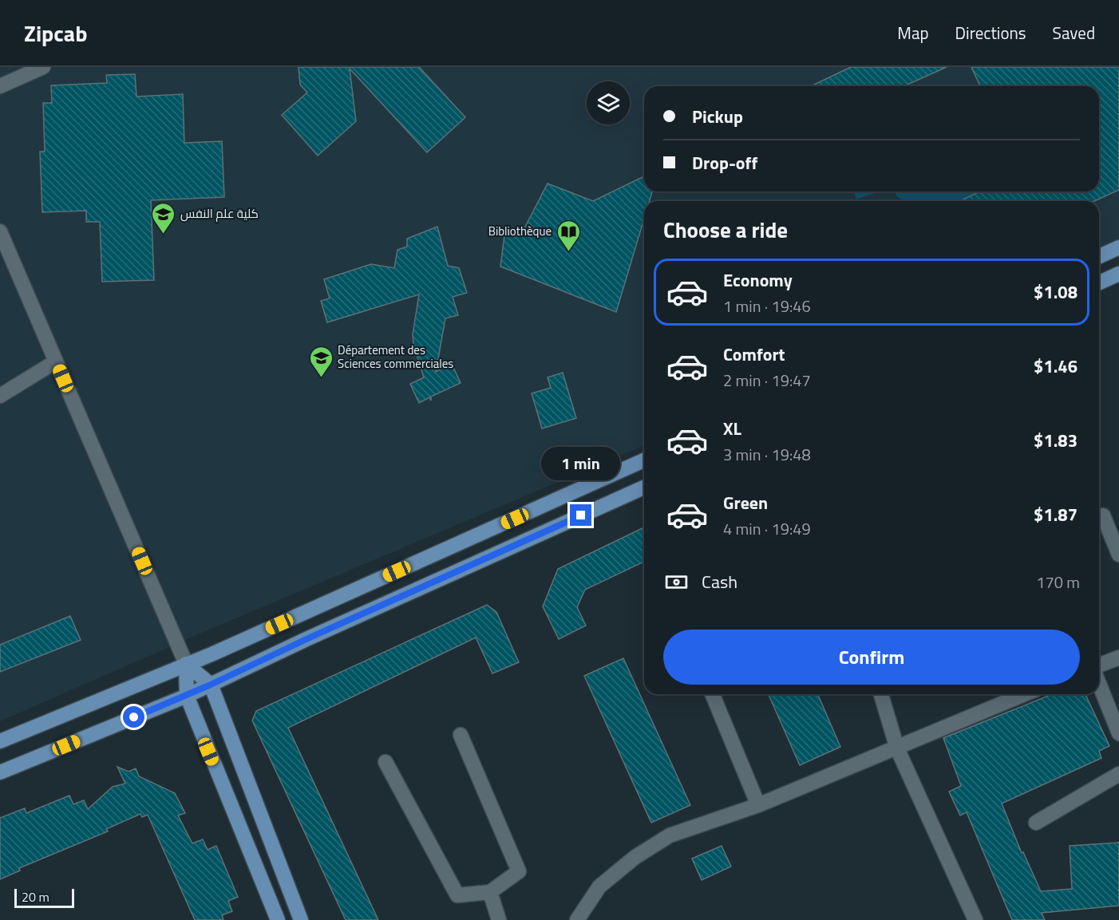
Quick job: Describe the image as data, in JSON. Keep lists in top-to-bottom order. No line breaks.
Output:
{"places":{"school or university":["كلية علم النفس","Département des Sciences commerciales"],"library":["Bibliothèque"]},"scale_bar":"20 m","page":{"header":"Zipcab","nav":["Map","Directions","Saved"],"banner":["Pickup","Drop-off"],"heading":"Choose a ride","list":[{"name":"Economy","note":"1 min · 19:46","value":"$1.08"},{"name":"Comfort","note":"2 min · 19:47","value":"$1.46"},{"name":"XL","note":"3 min · 19:48","value":"$1.83"},{"name":"Green","note":"4 min · 19:49","value":"$1.87"}],"bubble":"1 min","pay":["Cash","170 m"],"buttons":"Confirm","scale":"20 m"}}
